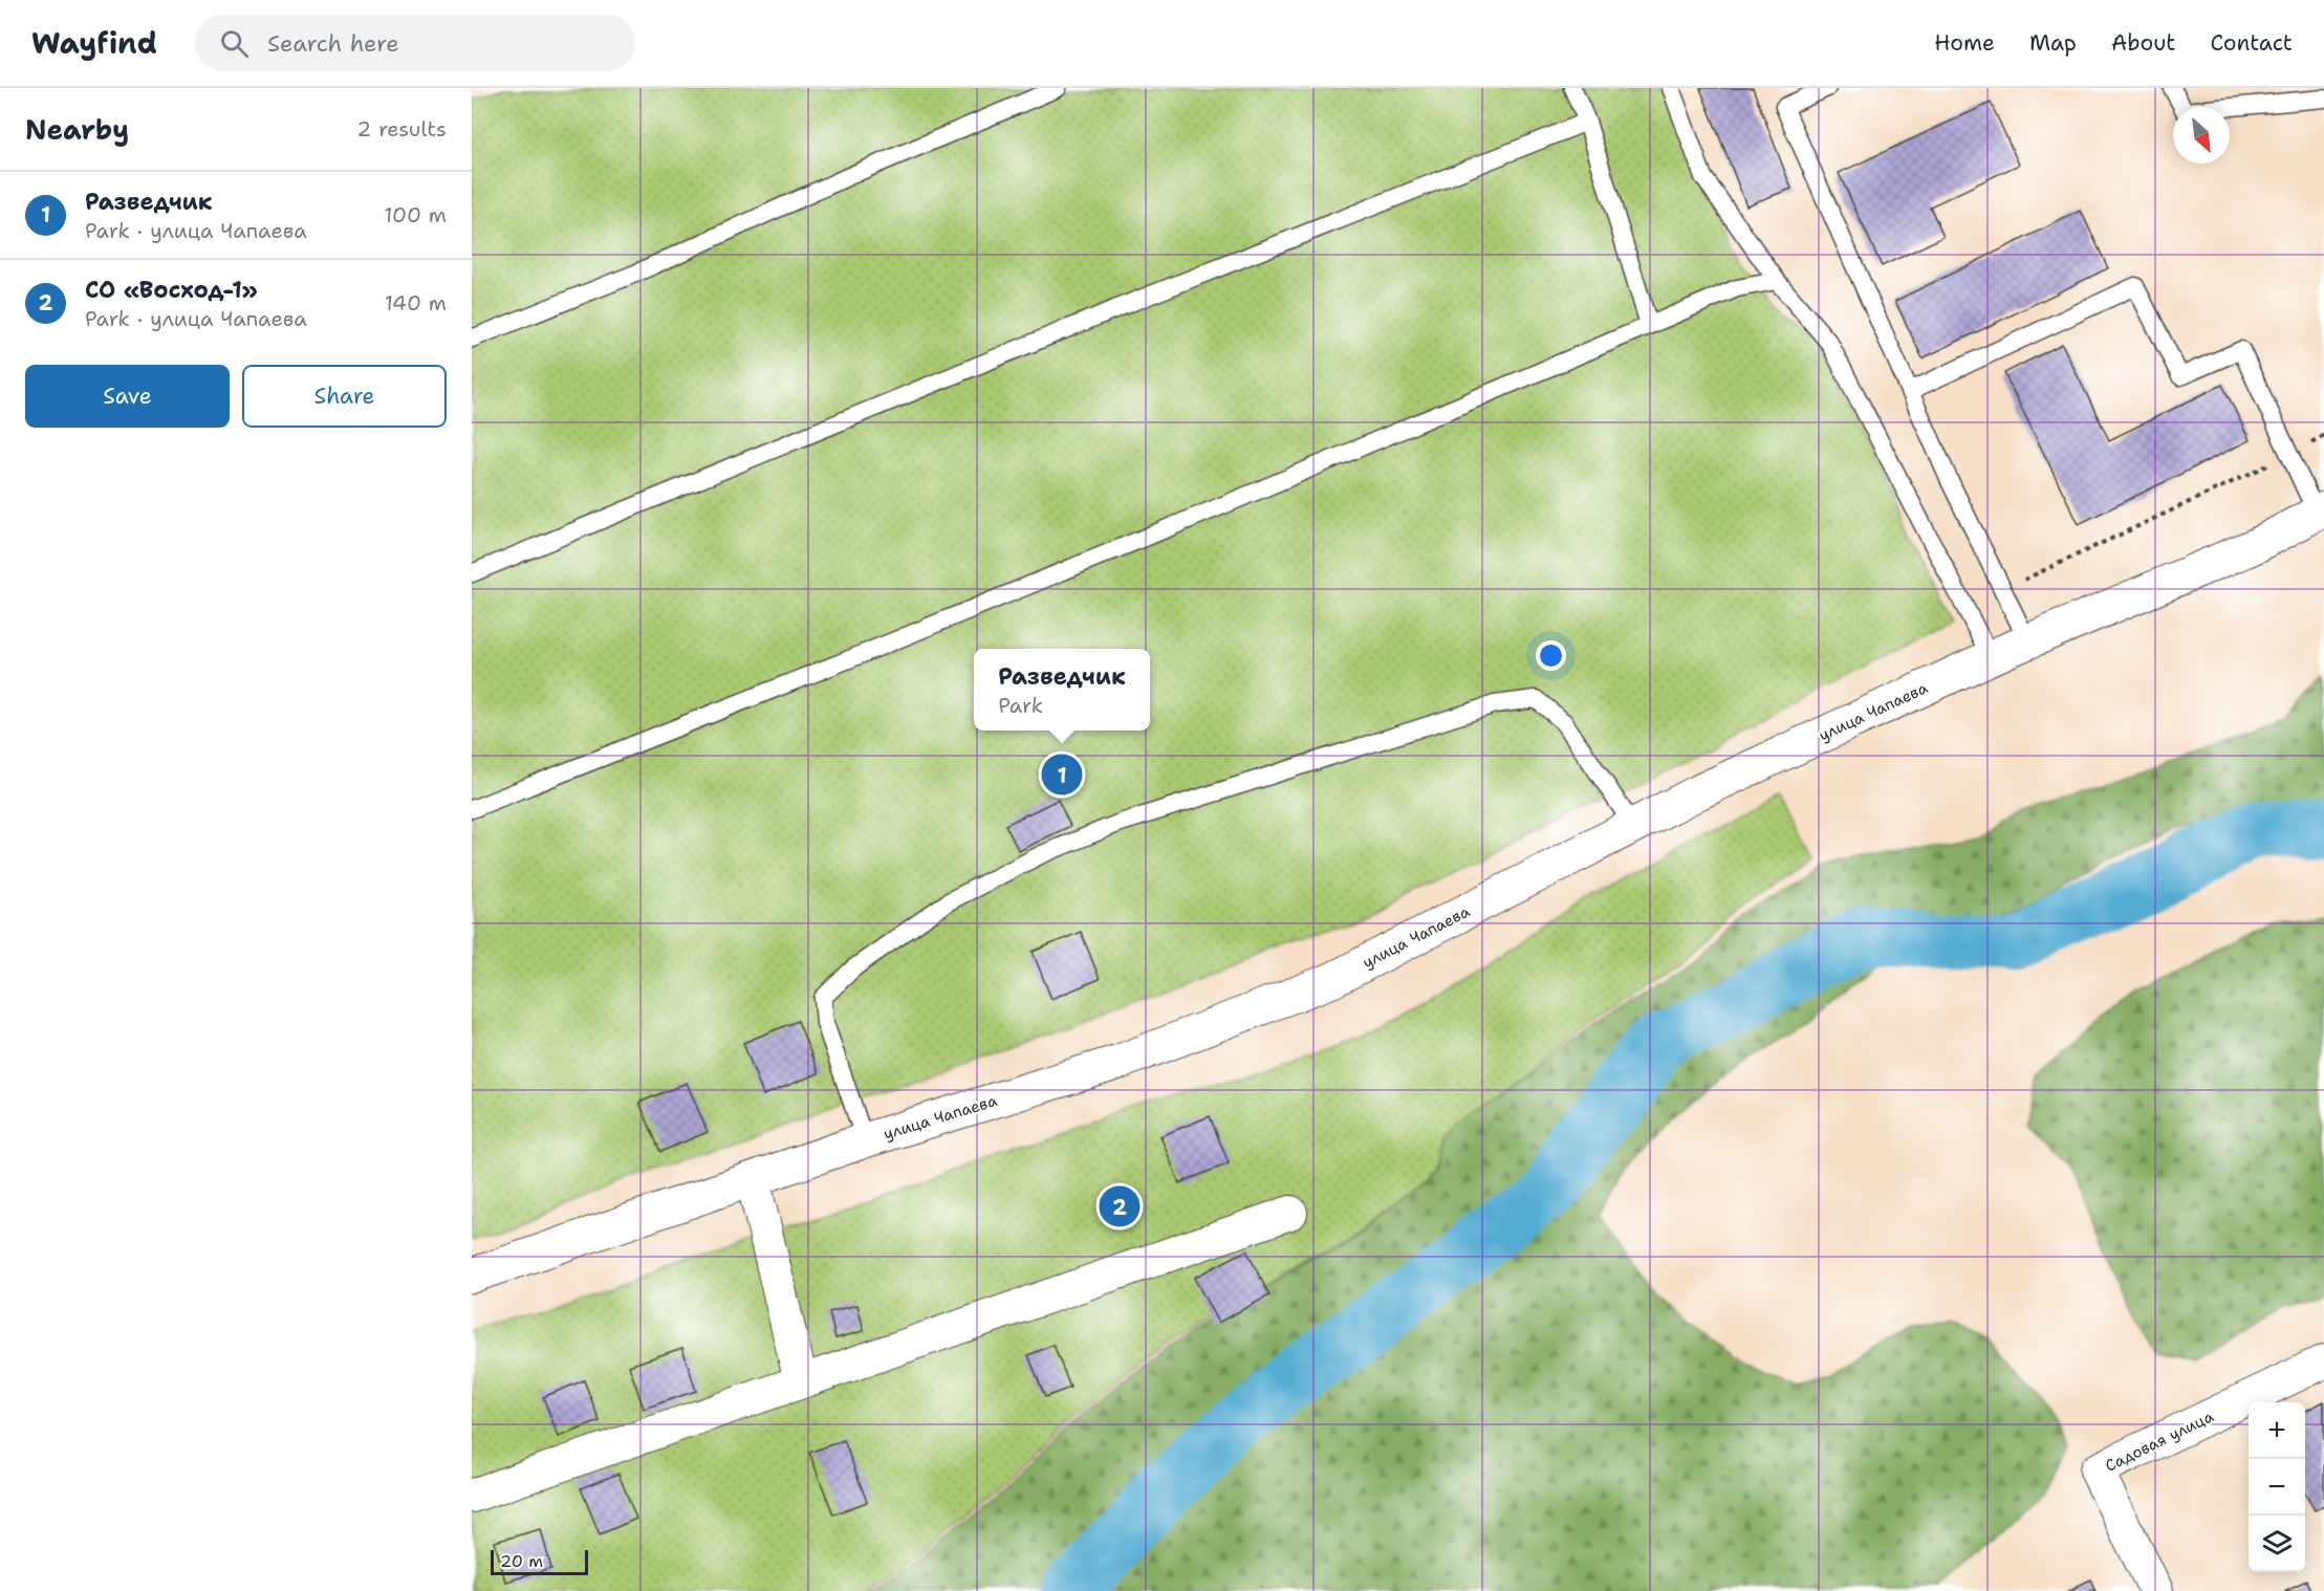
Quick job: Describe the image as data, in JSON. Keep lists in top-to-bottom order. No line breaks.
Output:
{"streets":{"street":["улица Чапаева","Садовая улица"]},"scale_bar":"20 m","north":"bottom right","page":{"header":"Wayfind","search":"Search here","nav":["Home","Map","About","Contact"],"heading":["Nearby","2 results"],"list":[{"mark":"1","name":"Разведчик","note":"Park · улица Чапаева","value":"100 m"},{"mark":"2","name":"СО «Восход-1»","note":"Park · улица Чапаева","value":"140 m"}],"buttons":["Save","Share"],"popup":["Разведчик","Park"],"pins":["1","2"],"map_buttons":["+","−"],"scale":"20 m"}}
